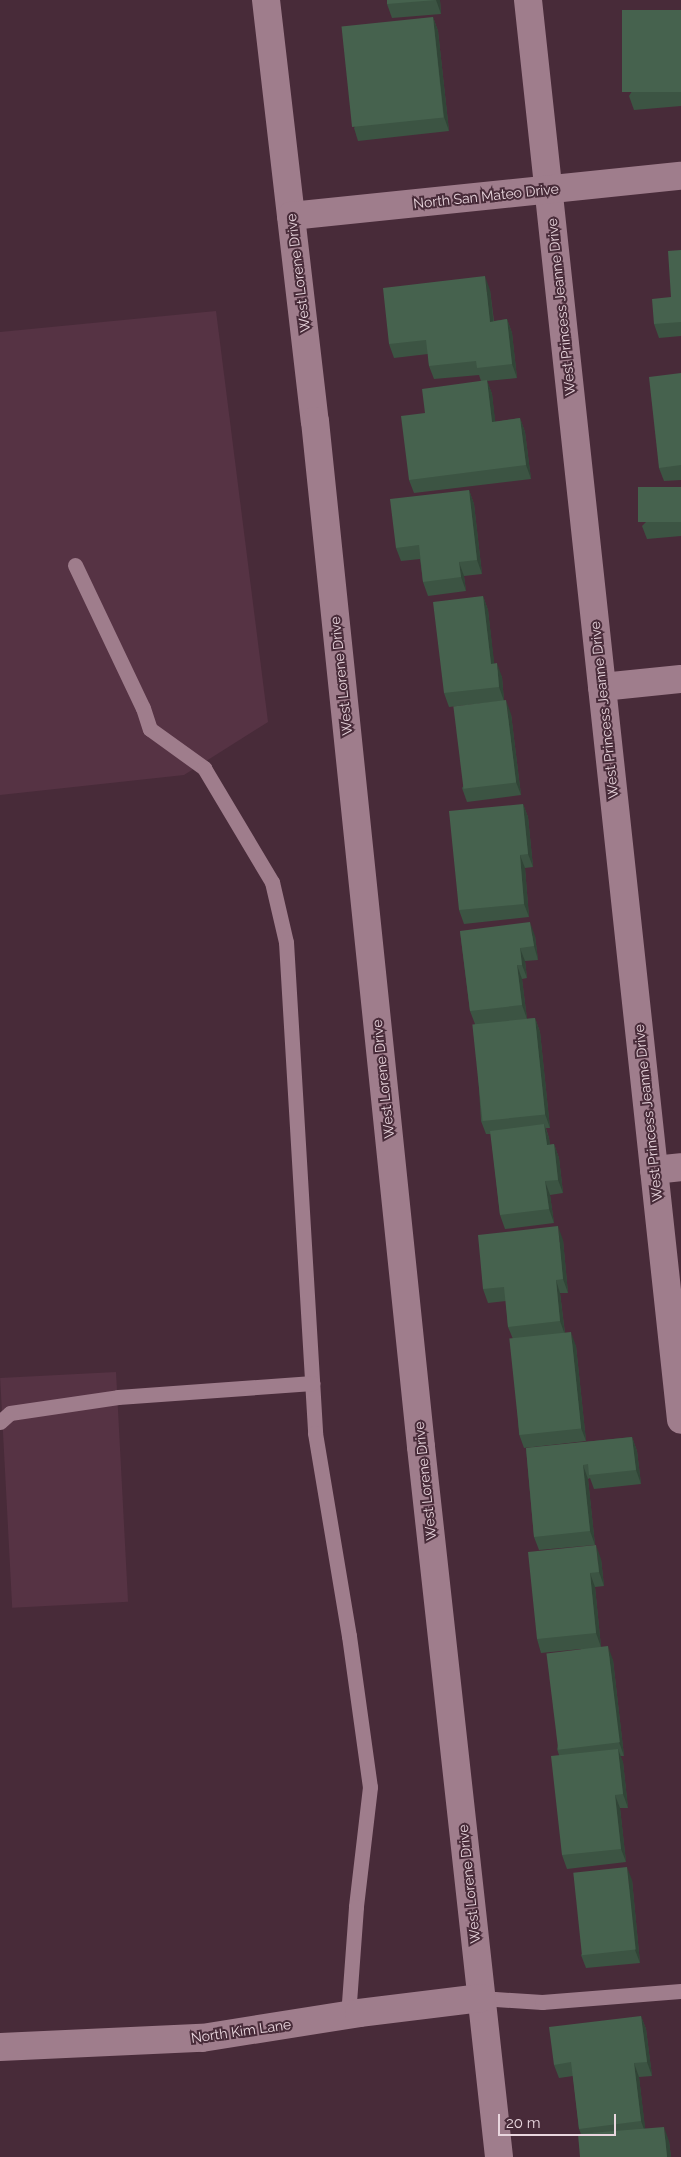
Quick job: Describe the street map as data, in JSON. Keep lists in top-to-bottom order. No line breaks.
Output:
{"streets":{"street":["North San Mateo Drive","West Lorene Drive","West Princess Jeanne Drive","North Kim Lane"]},"crossings":[["North San Mateo Drive","West Lorene Drive"],["North San Mateo Drive","West Princess Jeanne Drive"],["West Lorene Drive","North Kim Lane"]],"scale_bar":"20 m"}
